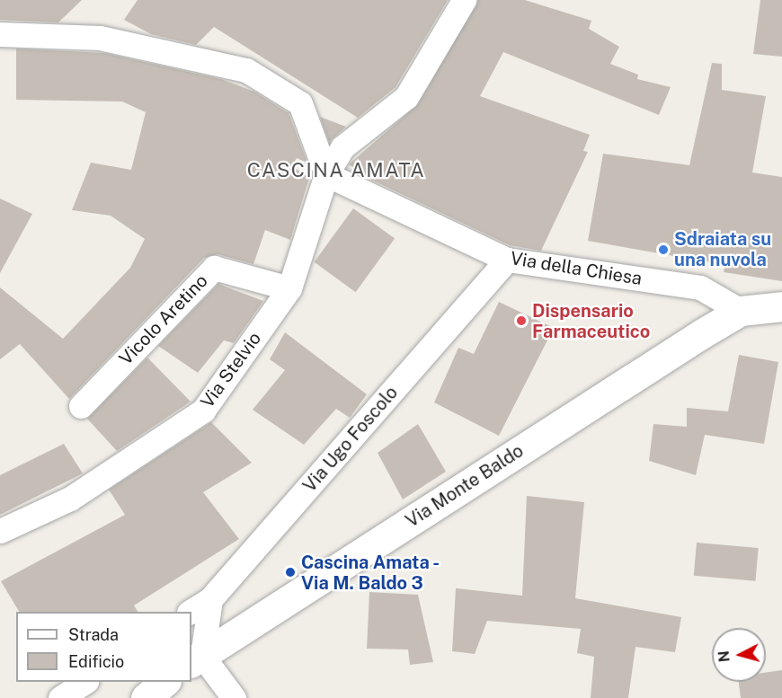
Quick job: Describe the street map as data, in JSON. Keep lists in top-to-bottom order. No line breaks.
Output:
{"streets":{"street":["Via della Chiesa","Vicolo Aretino","Via Stelvio","Via Ugo Foscolo","Via Monte Baldo"]},"crossings":[["Via della Chiesa","Via Stelvio"],["Via della Chiesa","Via Ugo Foscolo"],["Via della Chiesa","Via Monte Baldo"],["Vicolo Aretino","Via Stelvio"]],"districts":["CASCINA AMATA"],"places":["Sdraiata su una nuvola","Dispensario Farmaceutico","Cascina Amata - Via M. Baldo 3"],"legend":["Strada","Edificio"],"north":"left"}
